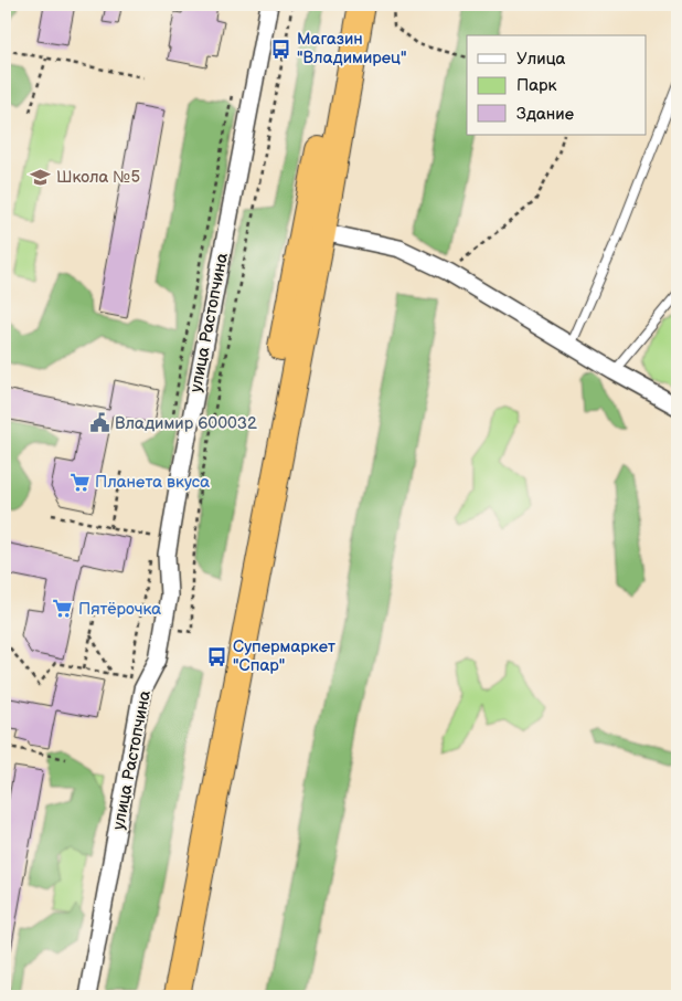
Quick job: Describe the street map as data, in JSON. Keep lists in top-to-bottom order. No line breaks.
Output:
{"streets":{"street":["улица Растопчина"]},"places":{"bus stop":["Магазин \"Владимирец\"","Супермаркет \"Спар\""],"school or university":["Школа №5"],"public building":["Владимир 600032"],"supermarket":["Планета вкуса","Пятёрочка"]},"legend":["Улица","Парк","Здание"]}
